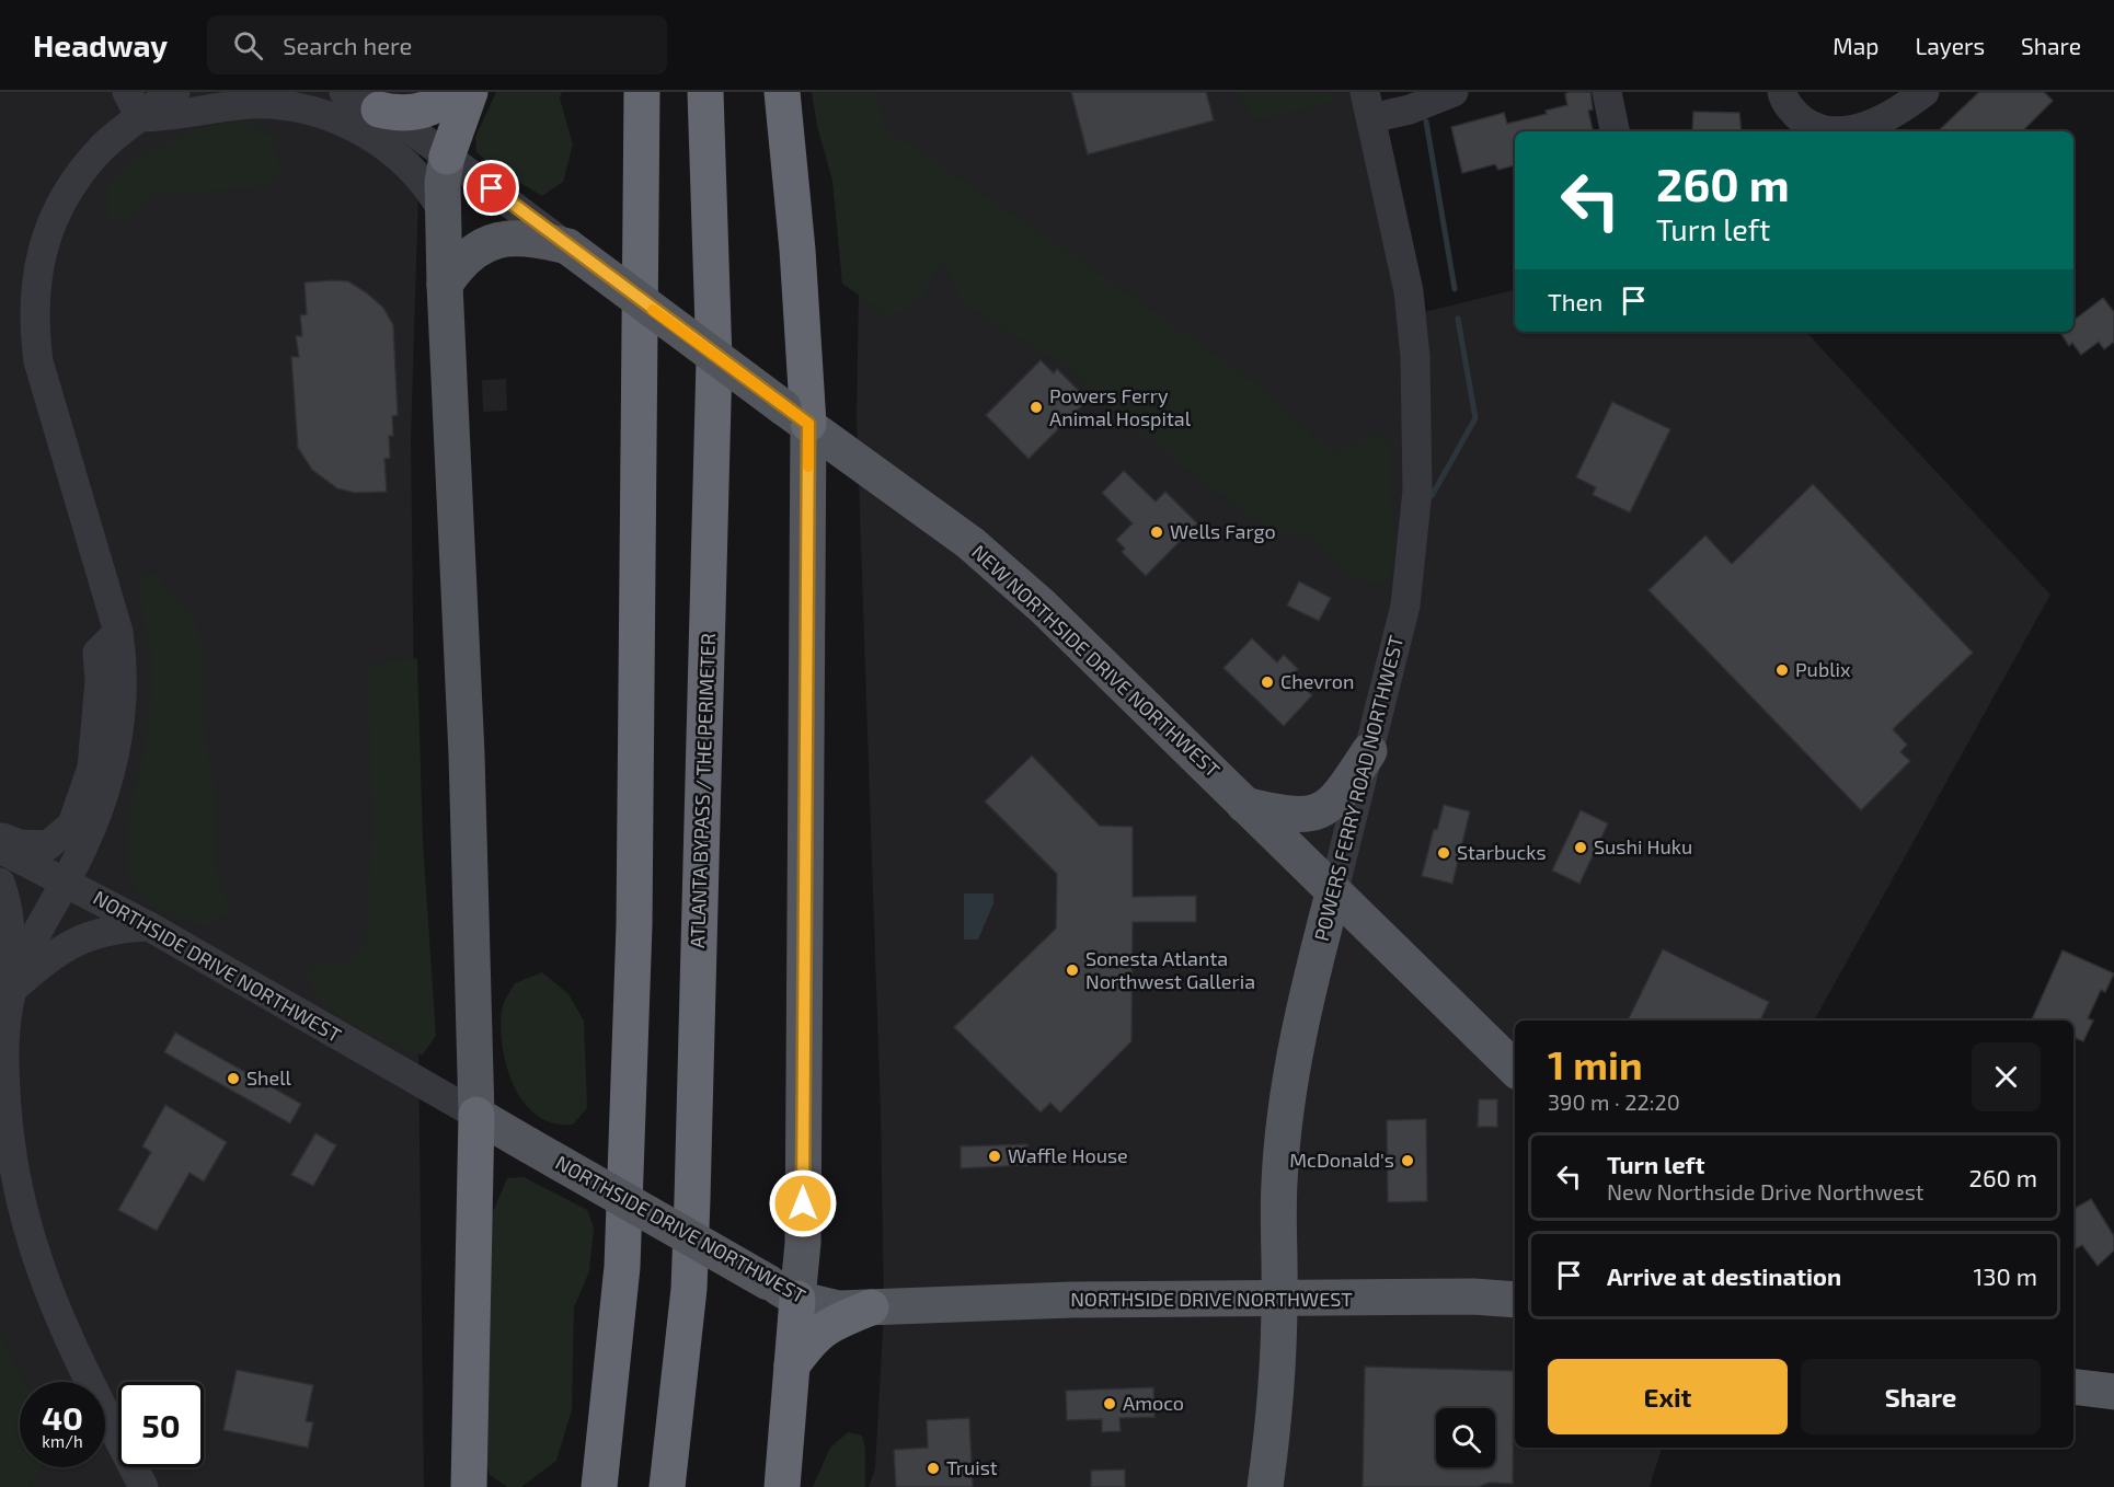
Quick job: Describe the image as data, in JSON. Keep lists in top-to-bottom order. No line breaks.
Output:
{"streets":{"highway":["ATLANTA BYPASS / THE PERIMETER"],"main road":["NEW NORTHSIDE DRIVE NORTHWEST","POWERS FERRY ROAD NORTHWEST","NORTHSIDE DRIVE NORTHWEST"]},"crossings":[["NEW NORTHSIDE DRIVE NORTHWEST","POWERS FERRY ROAD NORTHWEST"],["POWERS FERRY ROAD NORTHWEST","NORTHSIDE DRIVE NORTHWEST"]],"places":["Powers Ferry Animal Hospital","Wells Fargo","Publix","Chevron","Sushi Huku","Starbucks","Sonesta Atlanta Northwest Galleria","Shell","Waffle House","McDonald's","Amoco","Truist"],"page":{"header":"Headway","search":"Search here","nav":["Map","Layers","Share"],"turn":["260 m","Turn left"],"then":"Then","heading":["1 min","390 m · 22:20"],"list":[{"name":"Turn left","note":"New Northside Drive Northwest","value":"260 m"},{"name":"Arrive at destination","value":"130 m"}],"buttons":["Exit","Share"],"speed":"40 km/h","limit":"50"}}
